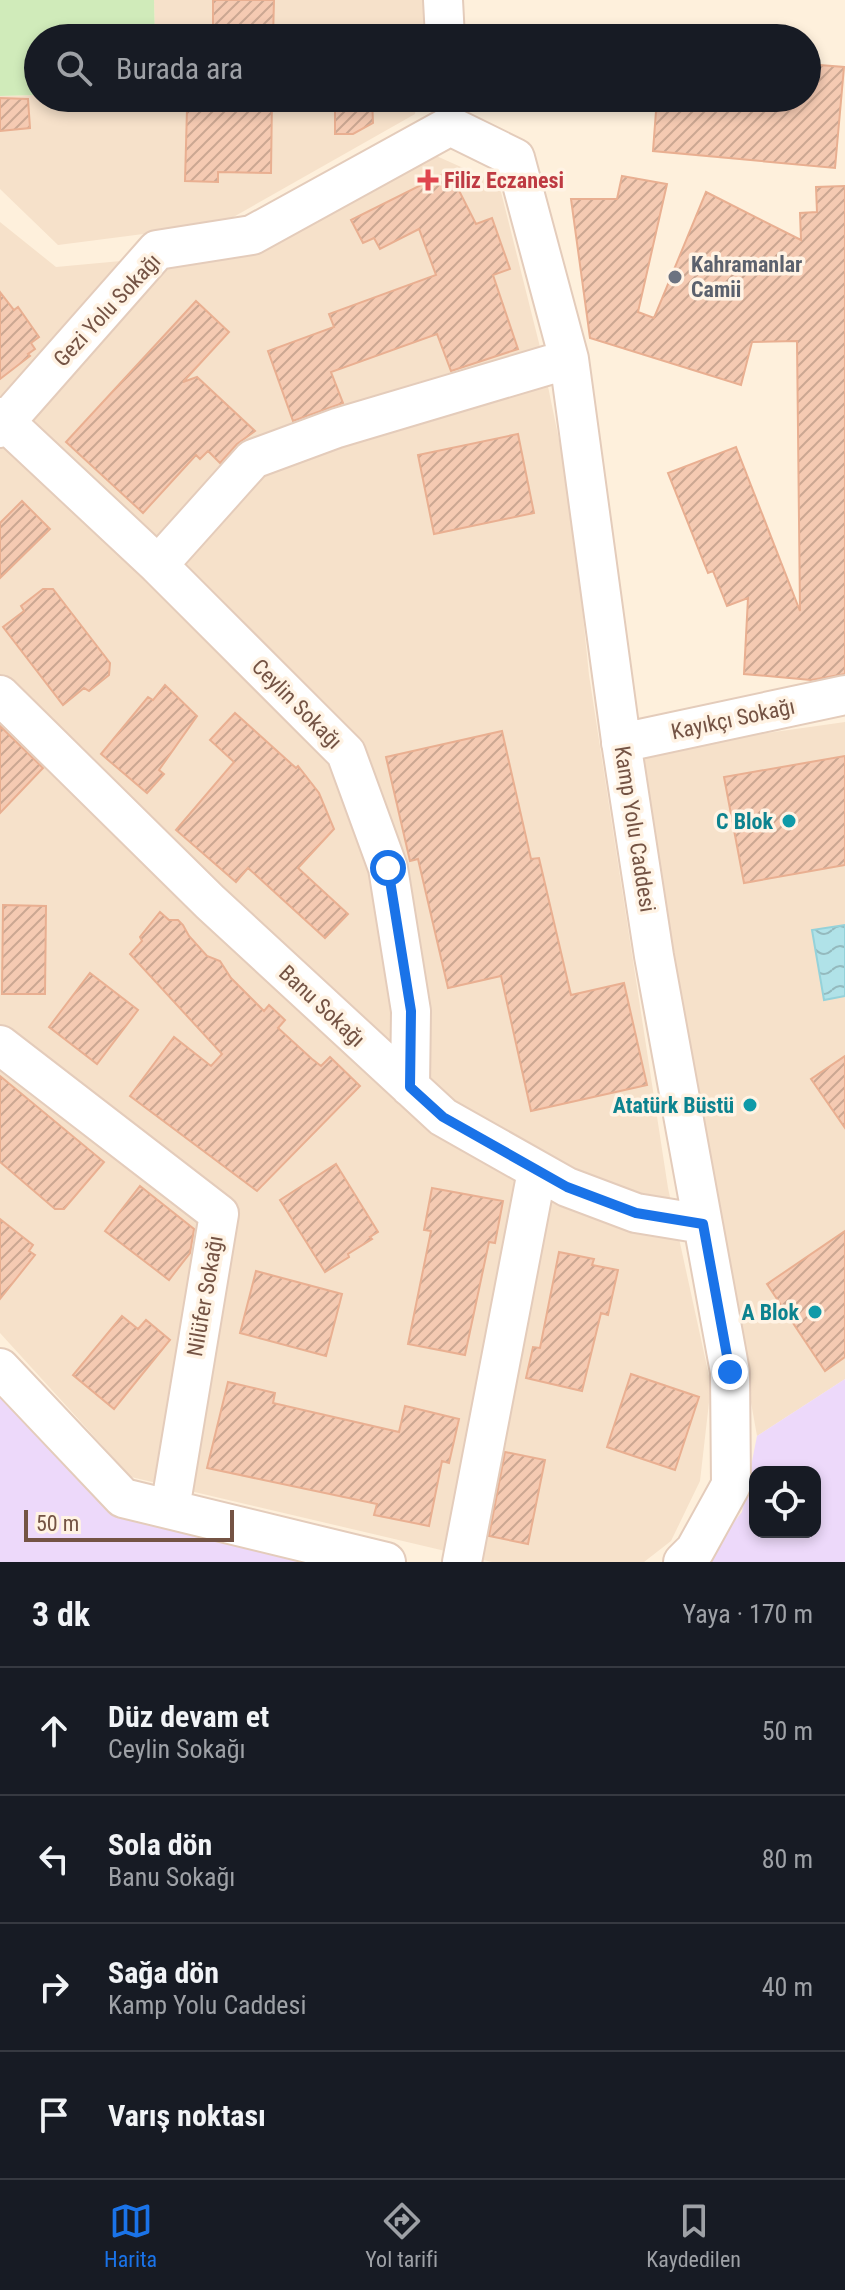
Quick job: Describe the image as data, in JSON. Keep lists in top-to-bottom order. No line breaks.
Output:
{"streets":{"street":["Gezi Yolu Sokağı","Ceylin Sokağı","Kayıkçı Sokağı","Kamp Yolu Caddesi","Banu Sokağı","Nilüfer Sokağı"]},"crossings":[["Gezi Yolu Sokağı","Ceylin Sokağı"],["Gezi Yolu Sokağı","Kamp Yolu Caddesi"],["Ceylin Sokağı","Banu Sokağı"],["Kayıkçı Sokağı","Kamp Yolu Caddesi"],["Kamp Yolu Caddesi","Banu Sokağı"]],"places":{"health":["Filiz Eczanesi"],"other":["Kahramanlar Camii","C Blok","Atatürk Büstü","A Blok"]},"scale_bar":"50 m","page":{"search":"Burada ara","scale":"50 m","heading":["3 dk","Yaya · 170 m"],"list":[["Düz devam et","Ceylin Sokağı","50 m"],["Sola dön","Banu Sokağı","80 m"],["Sağa dön","Kamp Yolu Caddesi","40 m"],"Varış noktası"],"nav":["Harita","Yol tarifi","Kaydedilen"]}}
